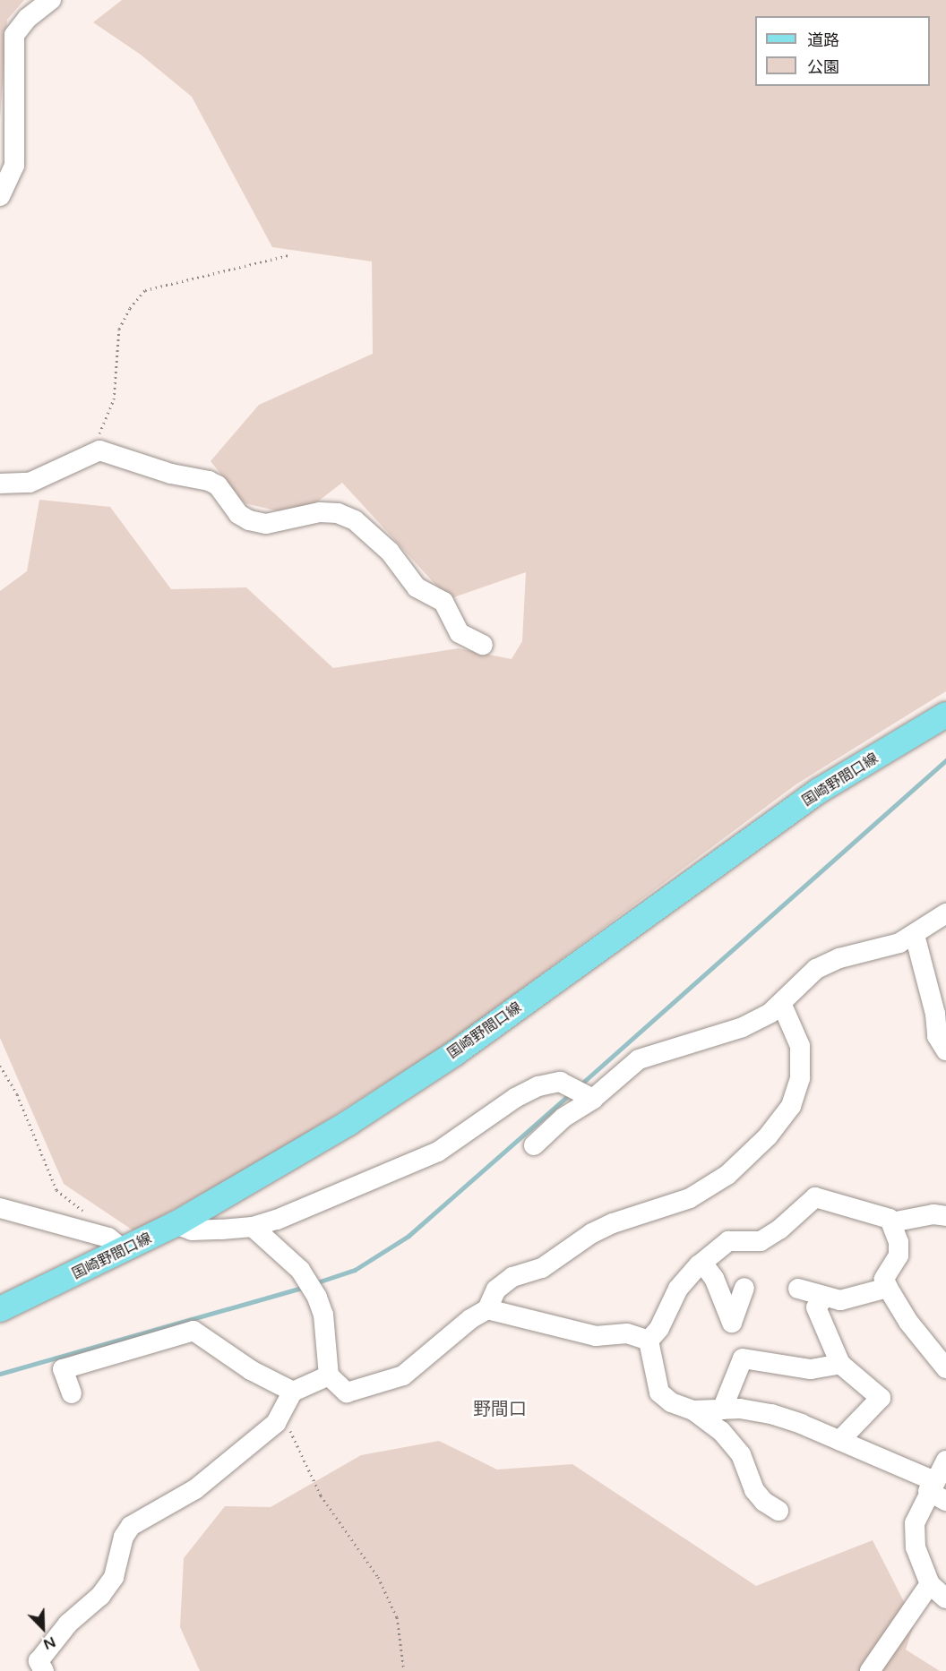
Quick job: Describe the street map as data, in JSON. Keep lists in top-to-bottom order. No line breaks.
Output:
{"streets":{"main road":["国崎野間口線"]},"districts":["野間口"],"legend":["道路","公園"],"north":"bottom right"}
